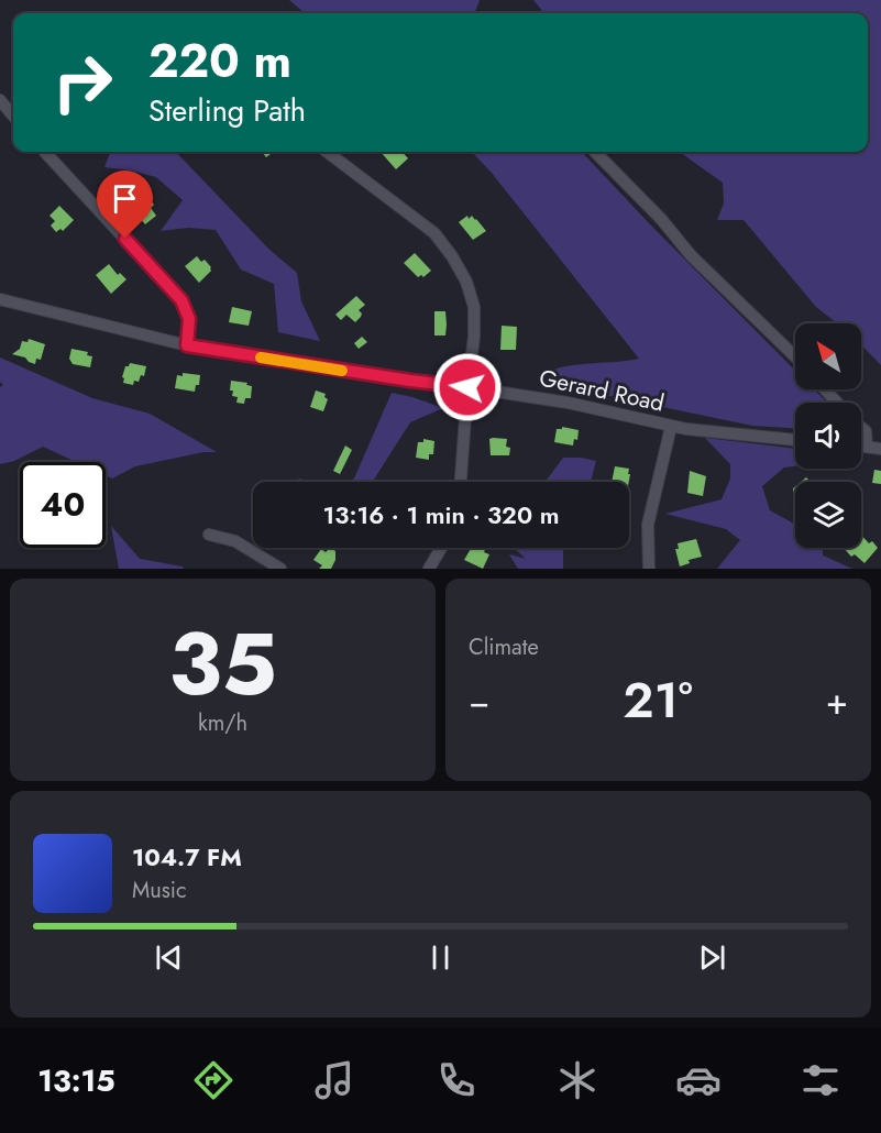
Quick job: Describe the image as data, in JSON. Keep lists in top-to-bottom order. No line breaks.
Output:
{"streets":{"street":["Gerard Road"]},"north":"top left","page":{"turn":["220 m","Sterling Path"],"limit":"40","trip":"13:16 · 1 min · 320 m","tile":[["35","km/h"],"Climate"],"heat":["−","21°","+"],"song":["104.7 FM","Music"],"tabs":"13:15"}}
